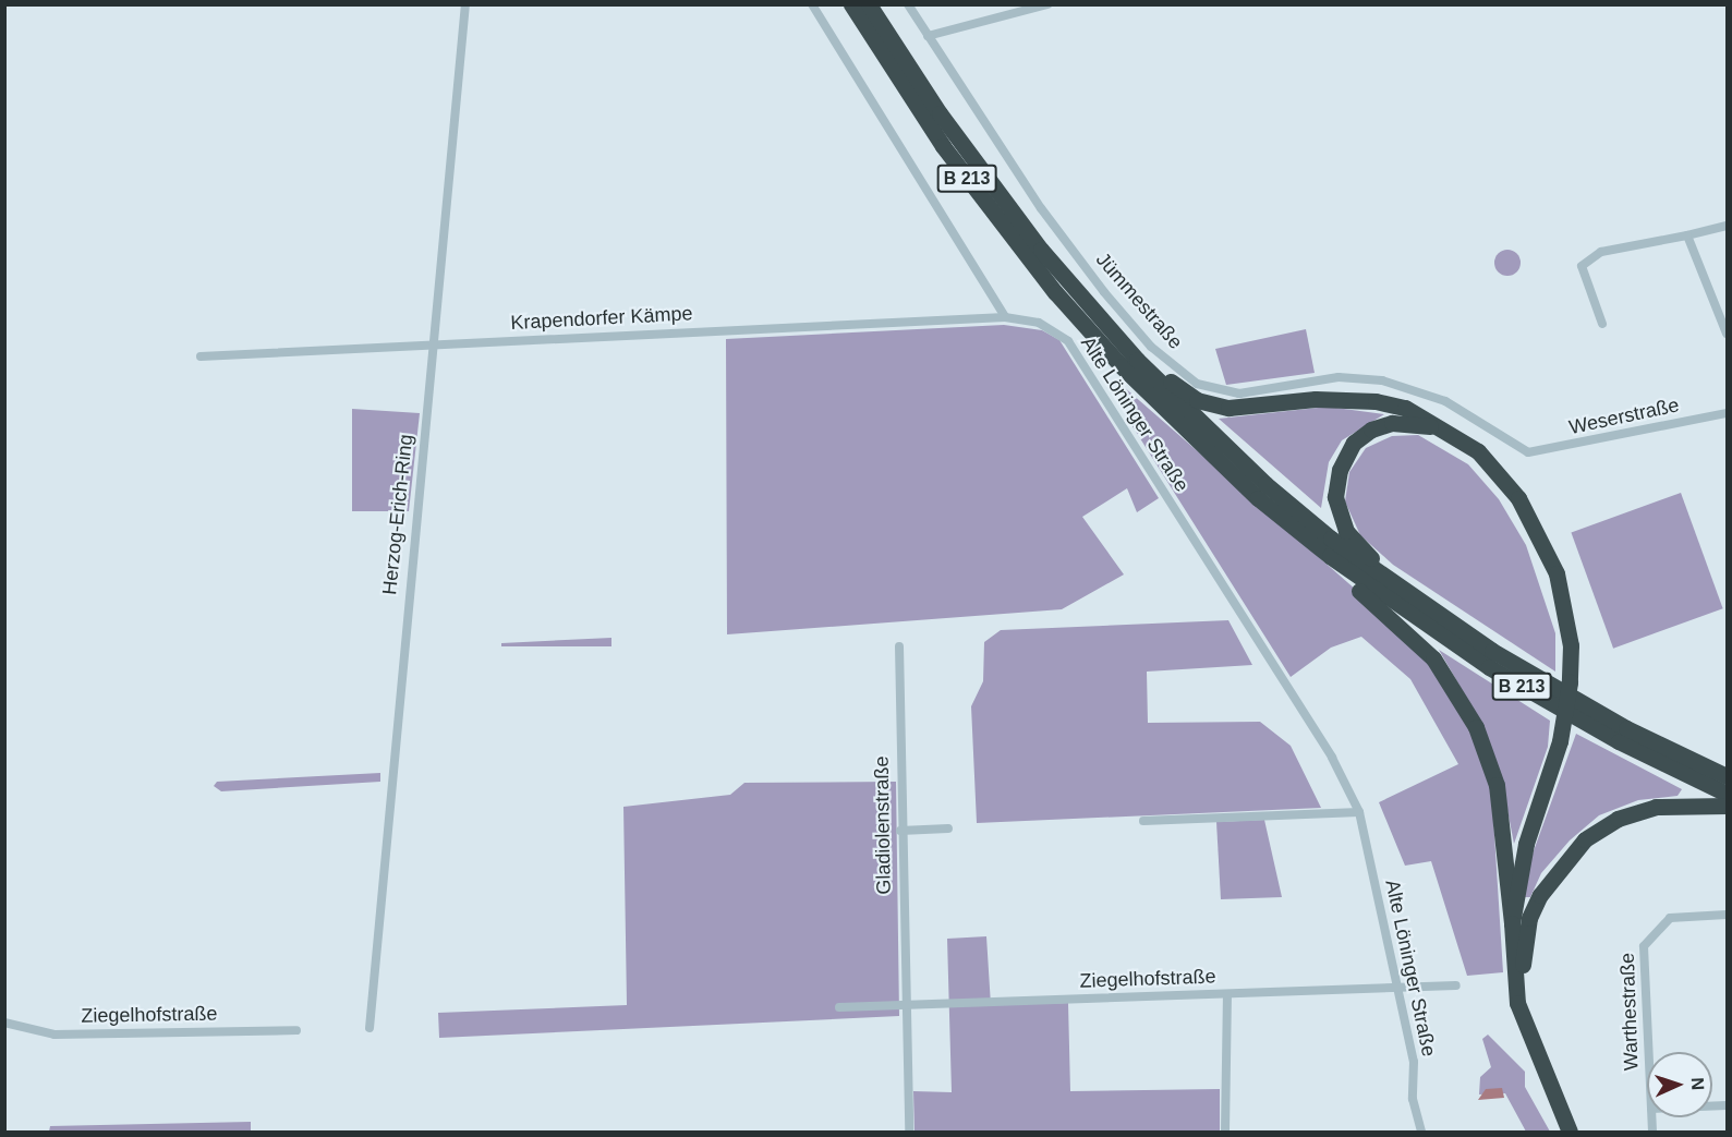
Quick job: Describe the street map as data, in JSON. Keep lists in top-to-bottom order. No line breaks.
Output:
{"streets":{"highway":["B 213"],"street":["Jümmestraße","Krapendorfer Kämpe","Alte Löninger Straße","Weserstraße","Herzog-Erich-Ring","Gladiolenstraße","Ziegelhofstraße","Warthestraße"]},"crossings":[["Jümmestraße","Weserstraße"],["Krapendorfer Kämpe","Alte Löninger Straße"],["Krapendorfer Kämpe","Herzog-Erich-Ring"],["Alte Löninger Straße","Ziegelhofstraße"],["Gladiolenstraße","Ziegelhofstraße"]],"north":"right"}
